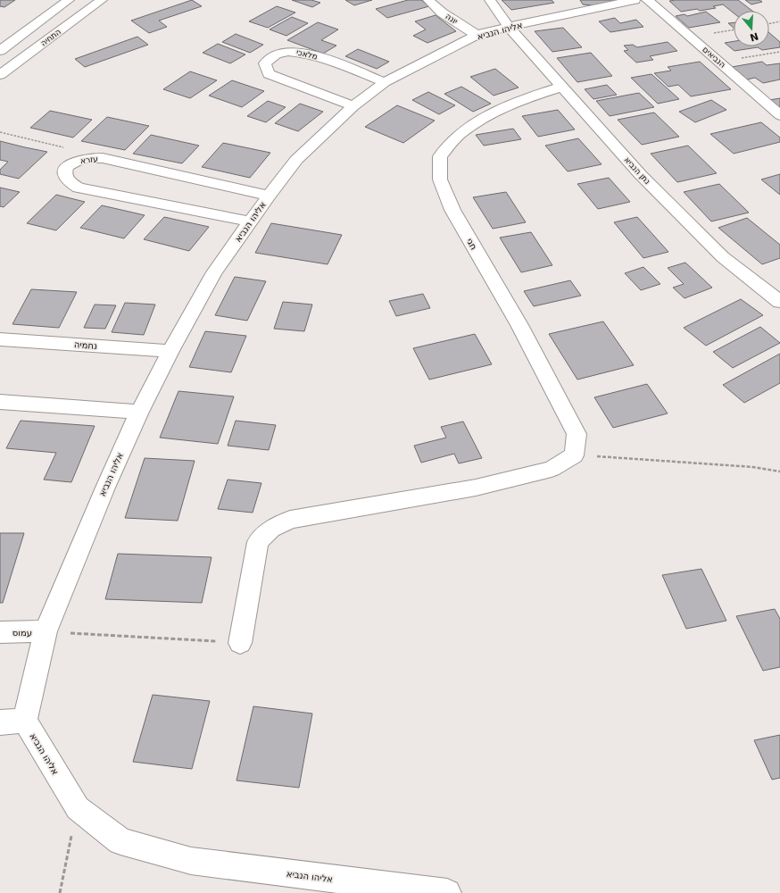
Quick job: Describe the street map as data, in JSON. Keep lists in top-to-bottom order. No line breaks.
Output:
{"streets":{"street":["יונה","אליהו הנביא","התחיה","מלאכי","הנביאים","עזרא","נתן הנביא","חגי","נחמיה","עמוס"]},"crossings":[["יונה","אליהו הנביא"],["אליהו הנביא","מלאכי"],["אליהו הנביא","עזרא"],["אליהו הנביא","נתן הנביא"],["אליהו הנביא","נחמיה"],["אליהו הנביא","עמוס"],["נתן הנביא","חגי"]],"north":"bottom"}
